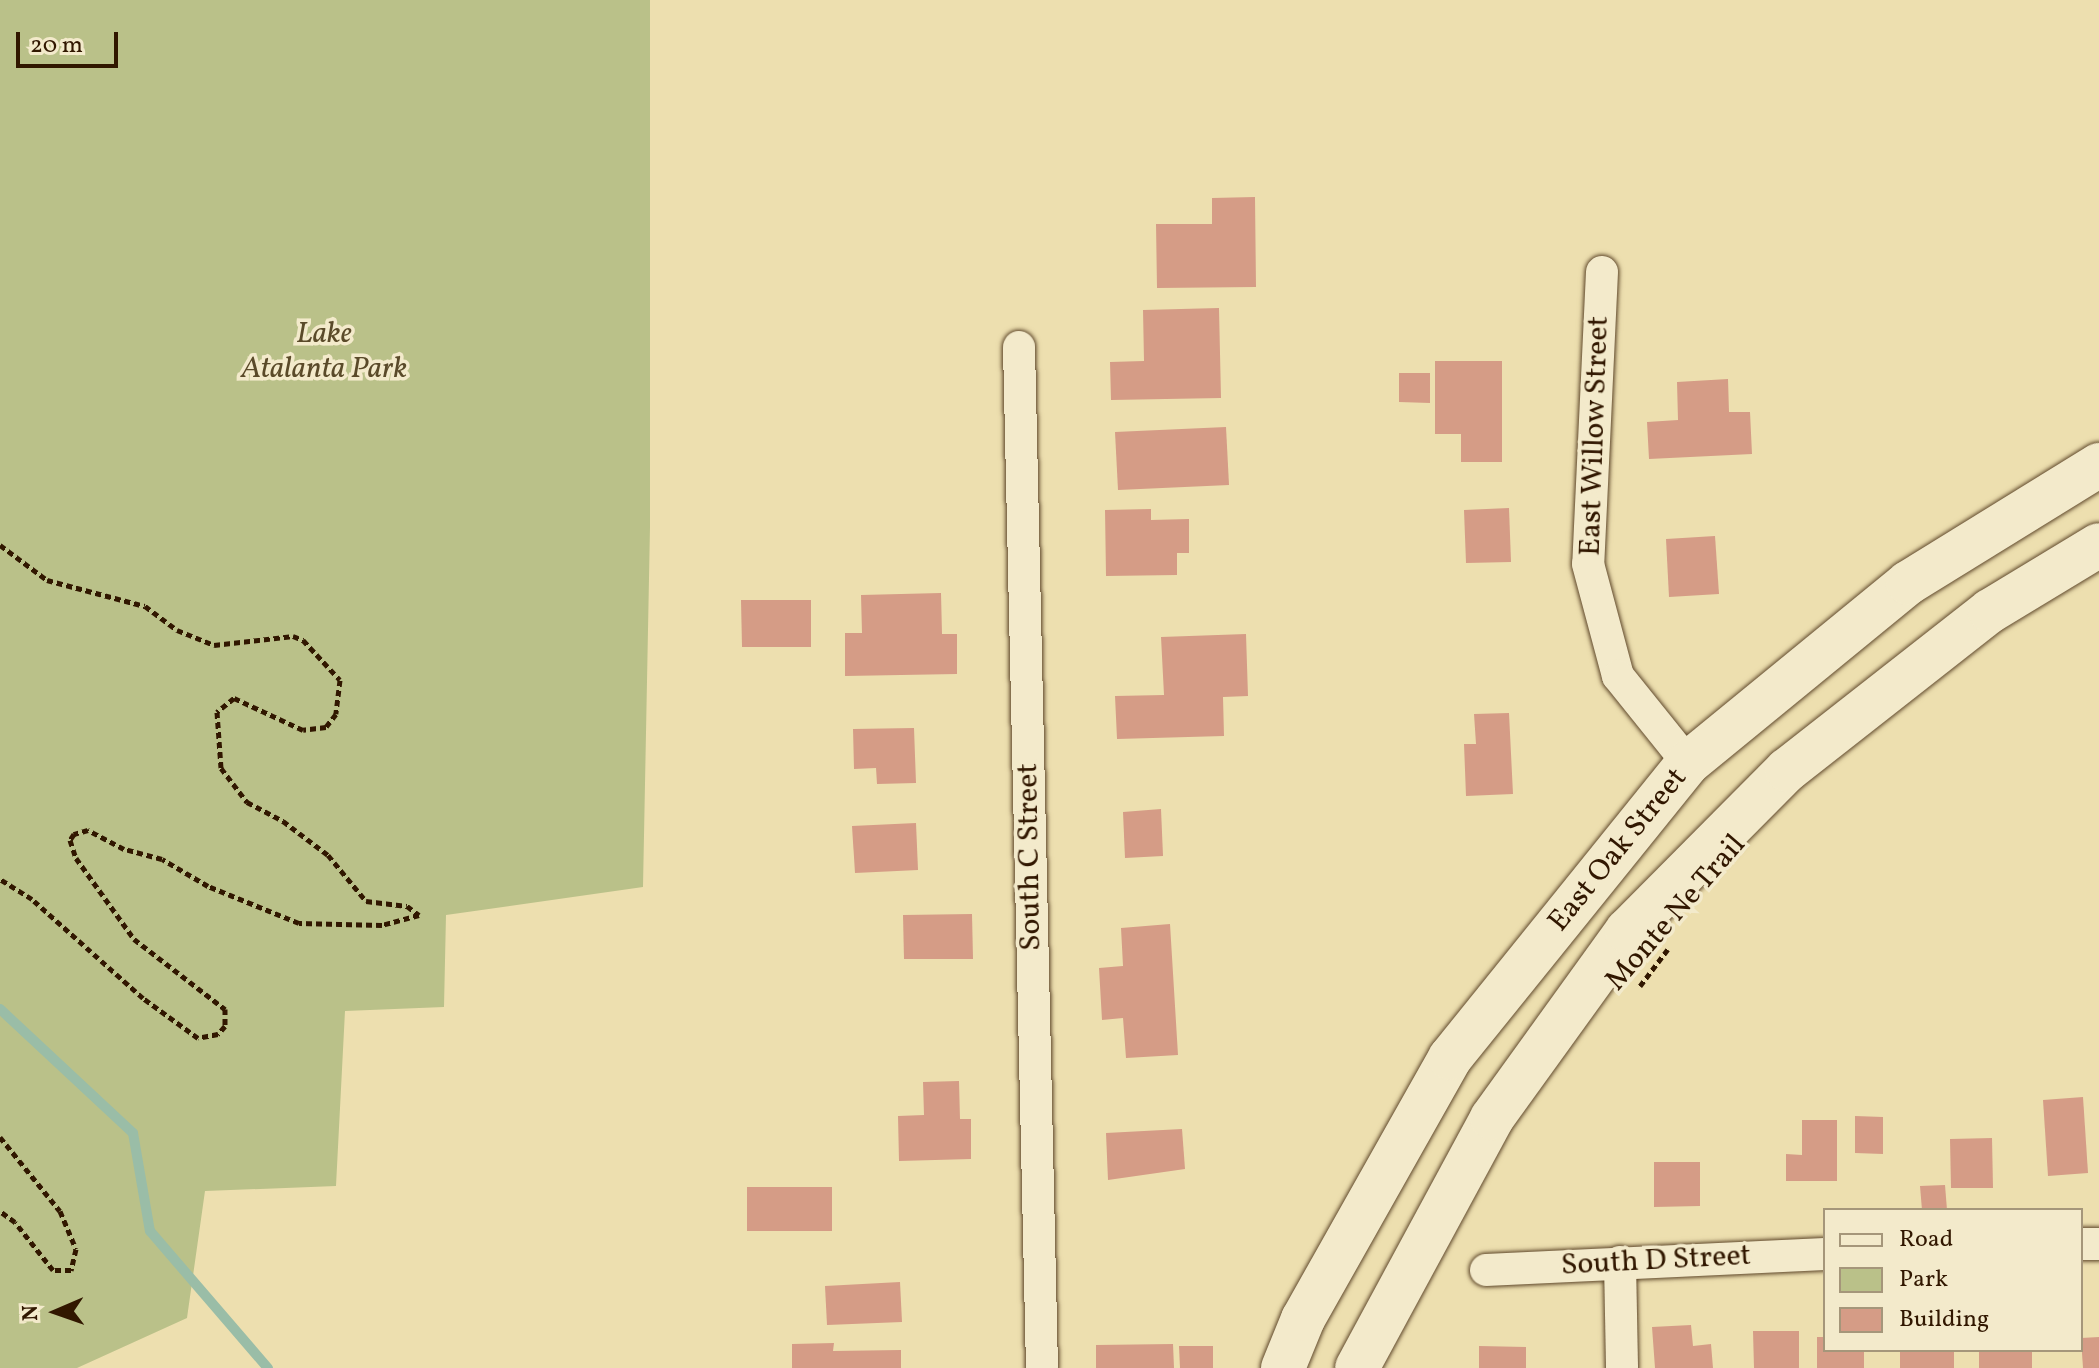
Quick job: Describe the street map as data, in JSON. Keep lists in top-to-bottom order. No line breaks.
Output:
{"streets":{"street":["East Willow Street","East Oak Street","South C Street","South D Street"],"path":["Monte Ne Trail"]},"crossings":[["East Willow Street","East Oak Street"]],"parks":["Lake Atalanta Park"],"legend":["Road","Park","Building"],"scale_bar":"20 m","north":"left"}
